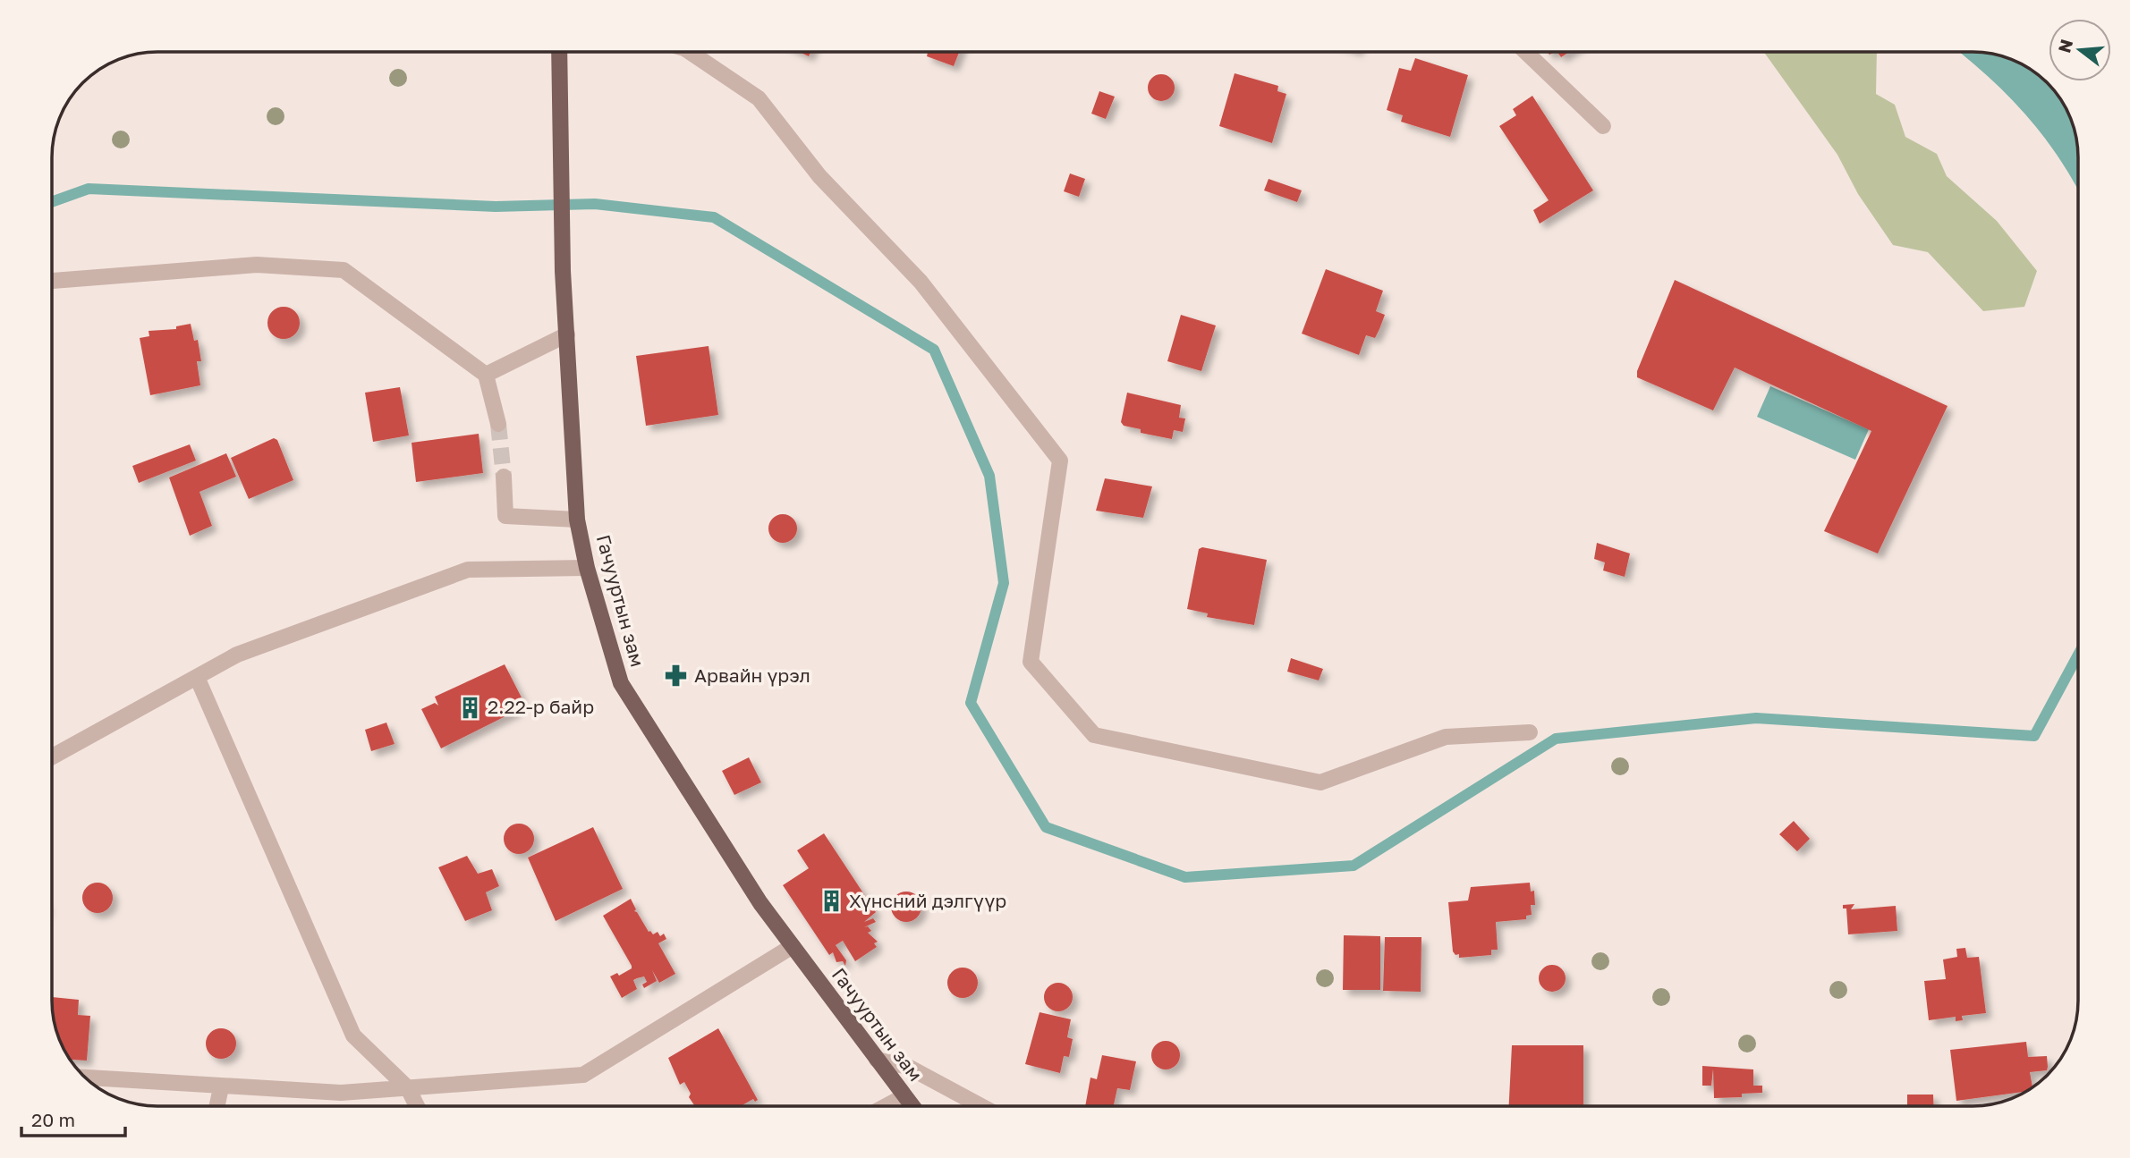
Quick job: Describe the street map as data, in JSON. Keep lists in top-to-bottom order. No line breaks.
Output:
{"streets":{"main road":["Гачууртын зам"]},"places":{"pharmacy":["Арвайн үрэл"],"building":["2.22-р байр","Хүнсний дэлгүүр"]},"scale_bar":"20 m","north":"left"}
